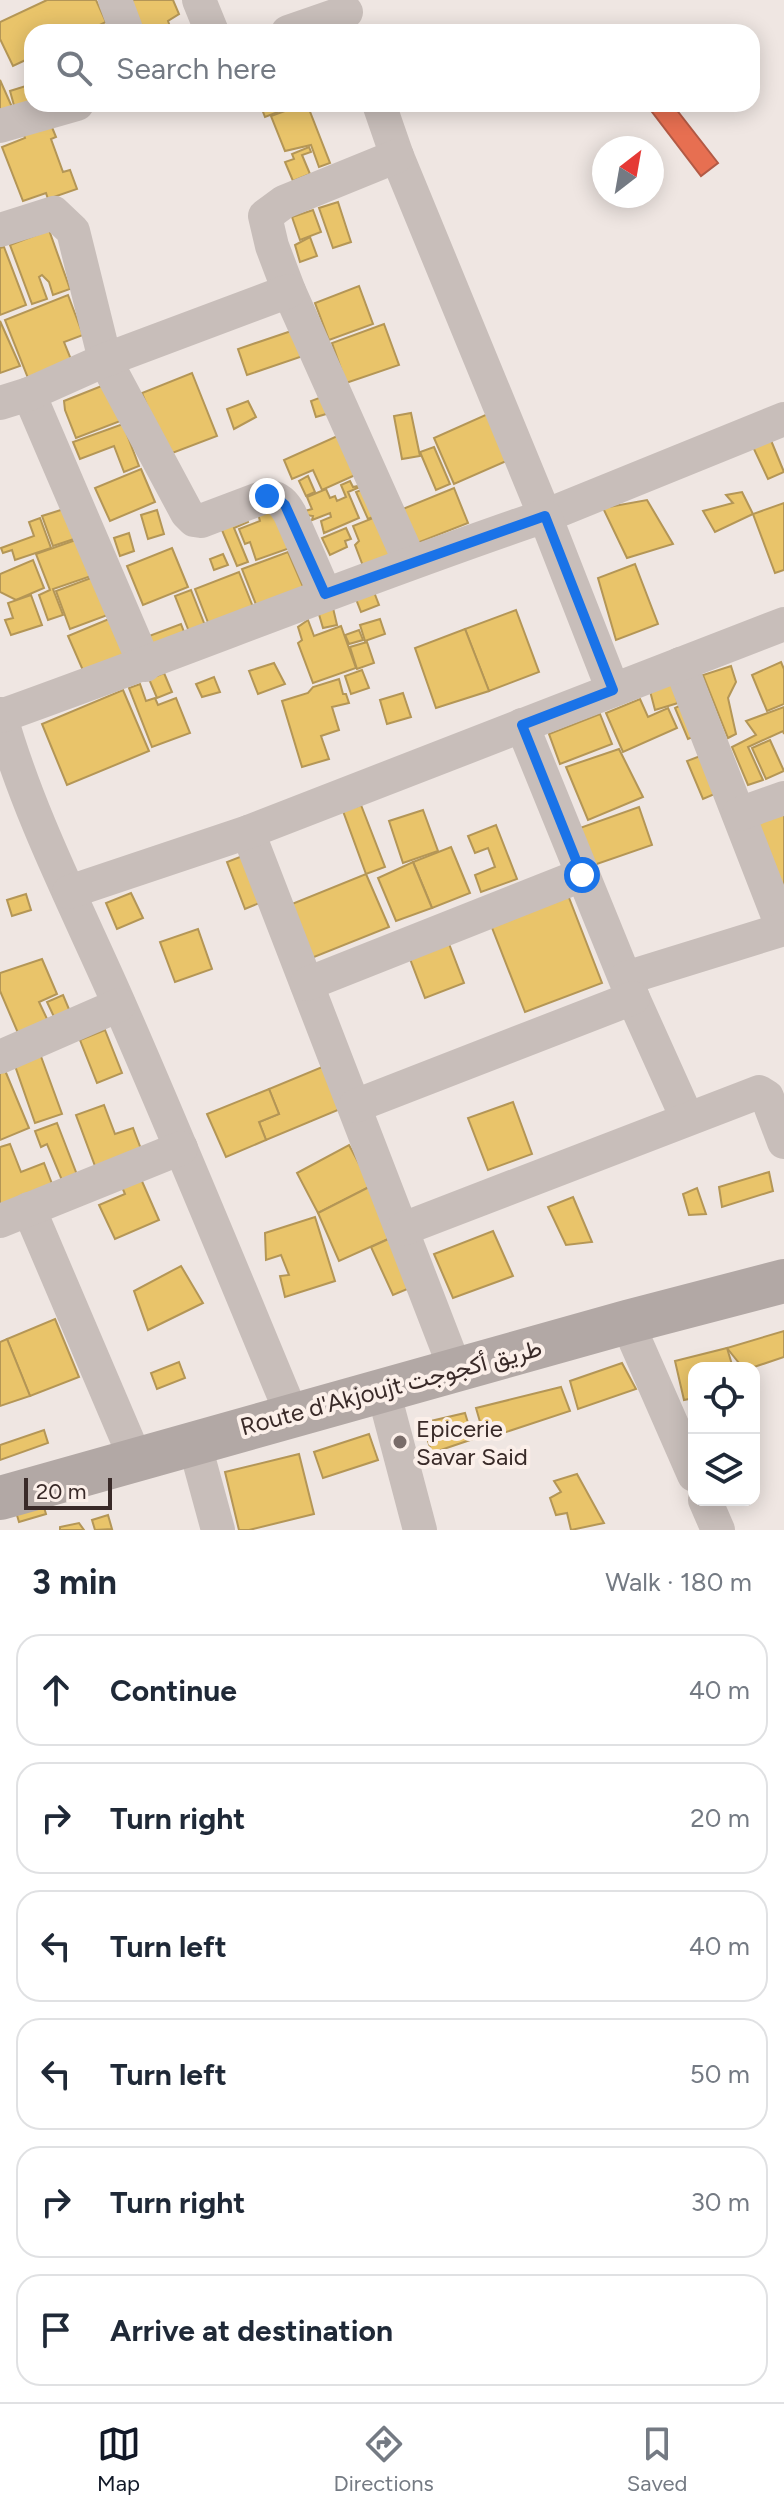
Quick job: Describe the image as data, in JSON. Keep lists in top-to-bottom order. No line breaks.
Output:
{"streets":{"highway":["Route d'Akjoujt طريق أكجوجت"]},"places":["Epicerie Savar Said"],"scale_bar":"20 m","north":"top right","page":{"search":"Search here","scale":"20 m","heading":["3 min","Walk · 180 m"],"list":[["Continue","40 m"],["Turn right","20 m"],["Turn left","40 m"],["Turn left","50 m"],["Turn right","30 m"],"Arrive at destination"],"nav":["Map","Directions","Saved"]}}
